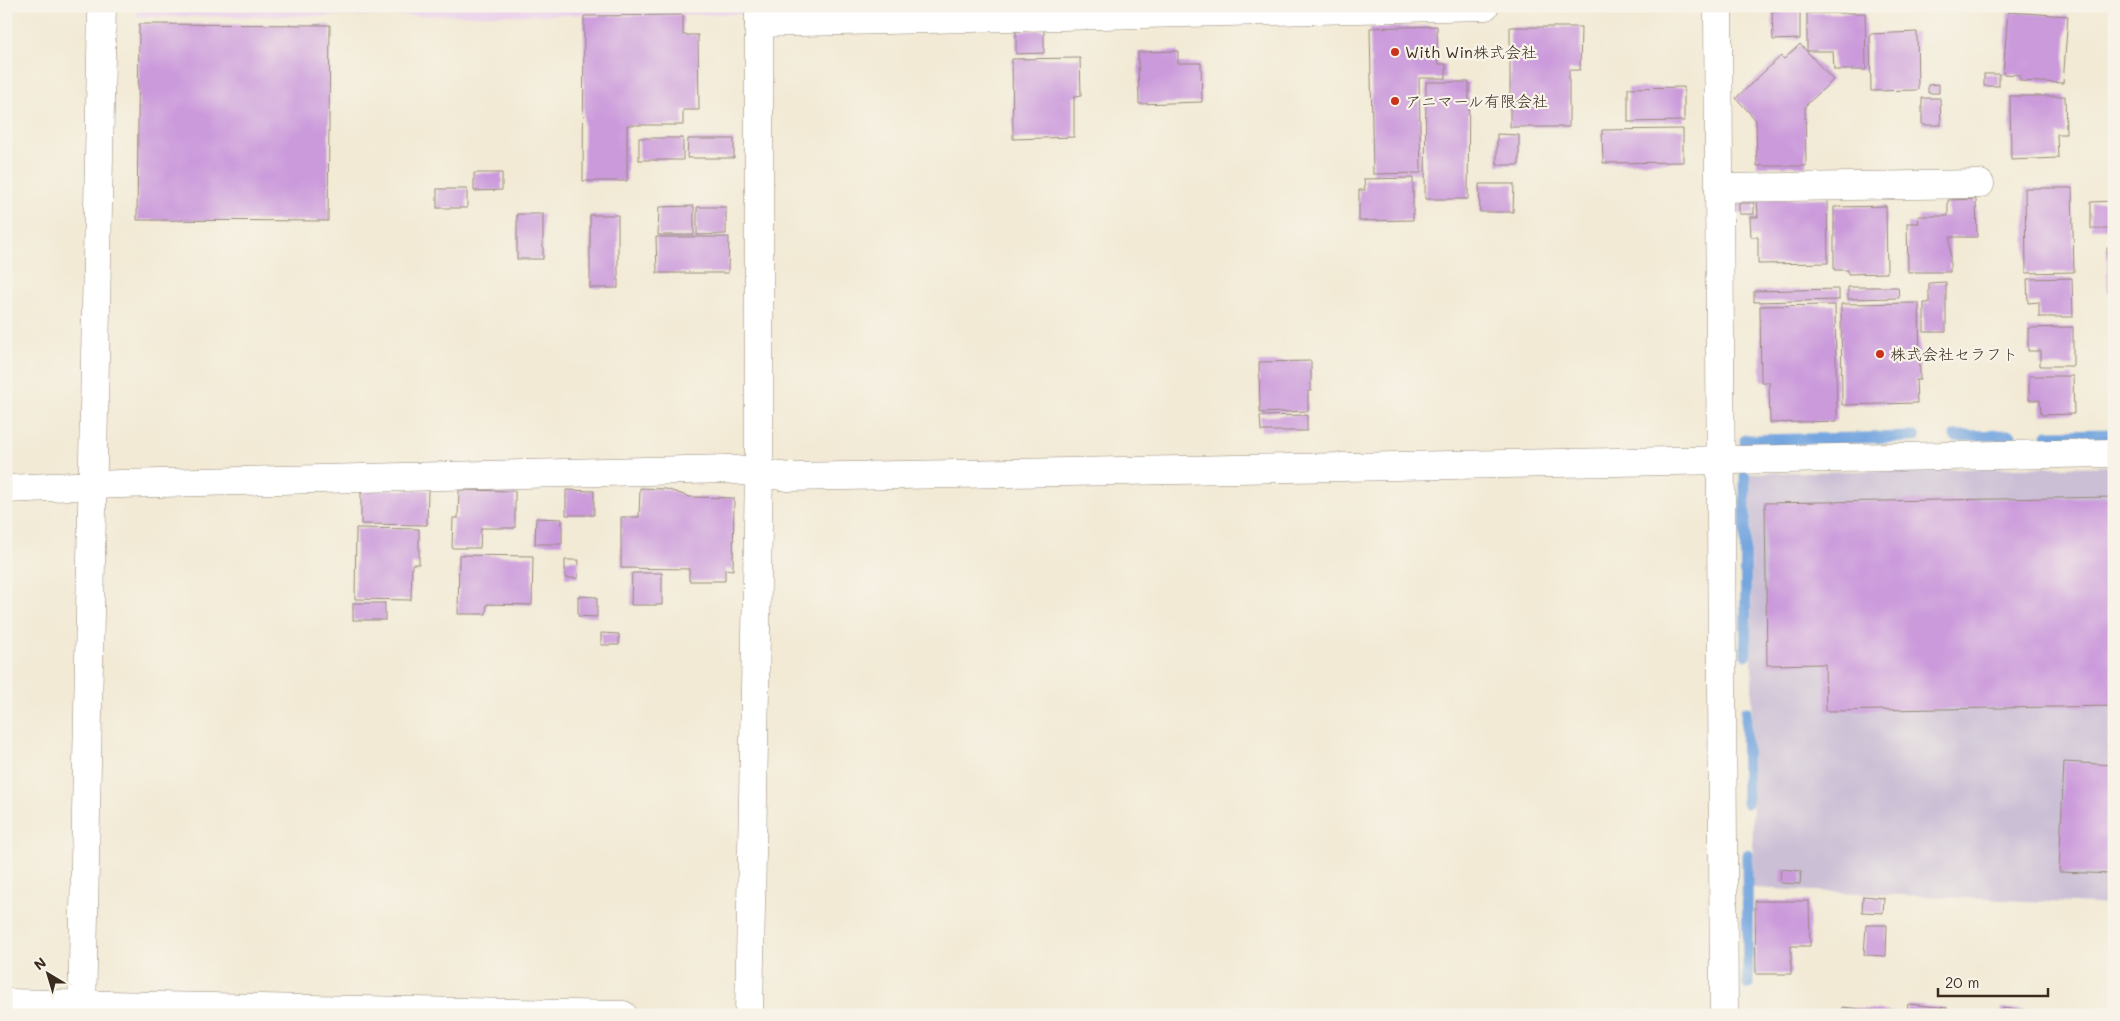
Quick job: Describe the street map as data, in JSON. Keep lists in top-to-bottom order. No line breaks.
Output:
{"places":["With Win株式会社","アニマール有限会社","株式会社セラフト"],"scale_bar":"20 m","north":"top left"}
